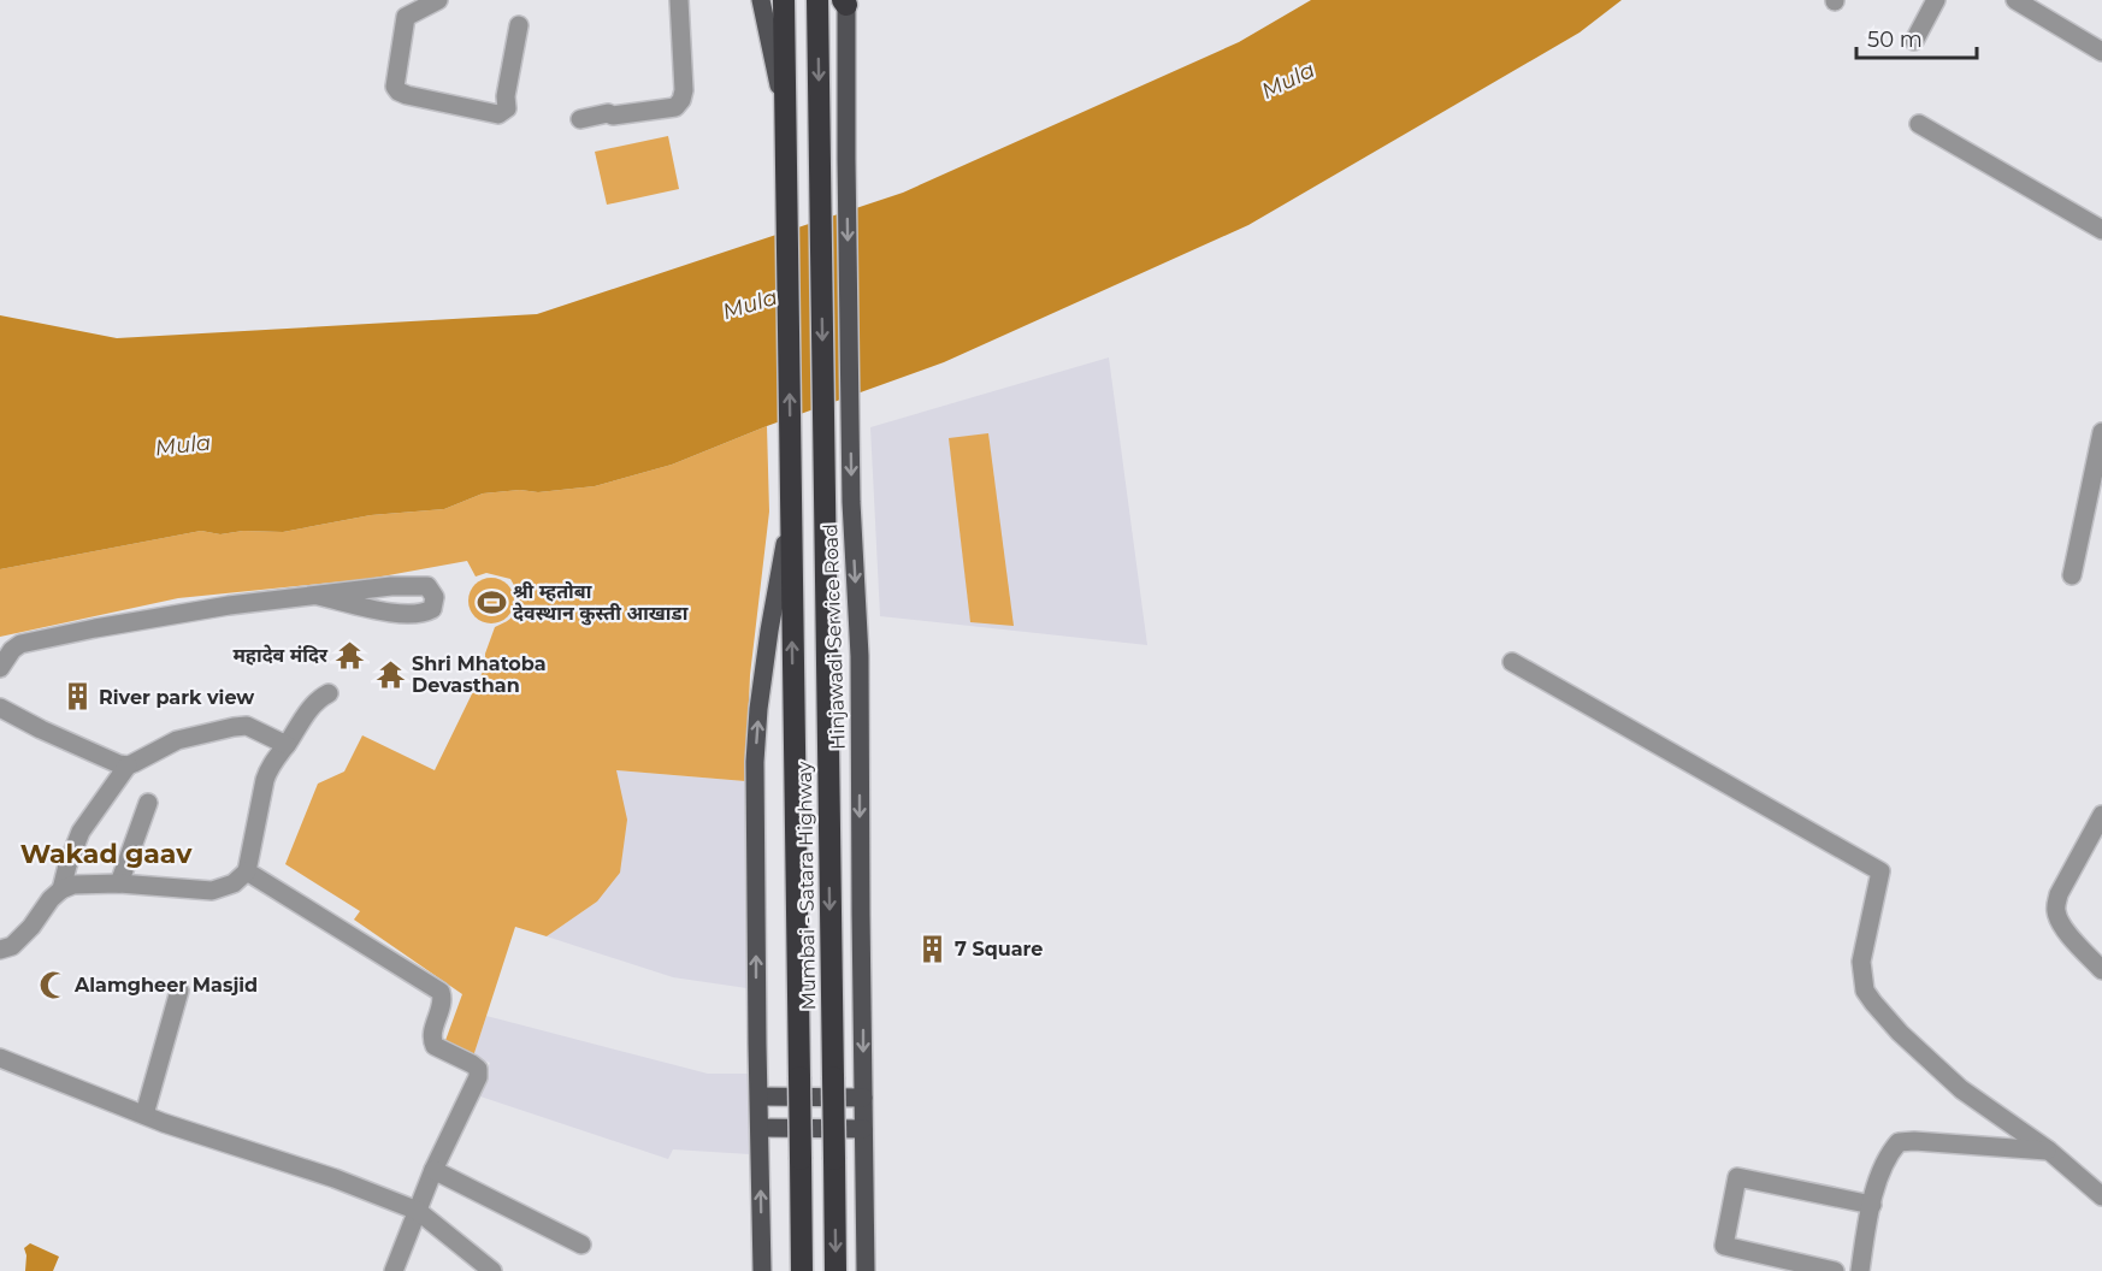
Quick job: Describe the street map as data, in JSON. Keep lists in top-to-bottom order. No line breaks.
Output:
{"streets":{"highway":["Mumbai - Satara Highway"],"main road":["Hinjawadi Service Road"]},"districts":["Wakad gaav"],"water":["Mula"],"places":{"sports":["श्री म्हतोबा देवस्थान कुस्ती आखाडा"],"temple":["महादेव मंदिर","Shri Mhatoba Devasthan"],"building":["River park view","7 Square"],"mosque":["Alamgheer Masjid"]},"scale_bar":"50 m"}
